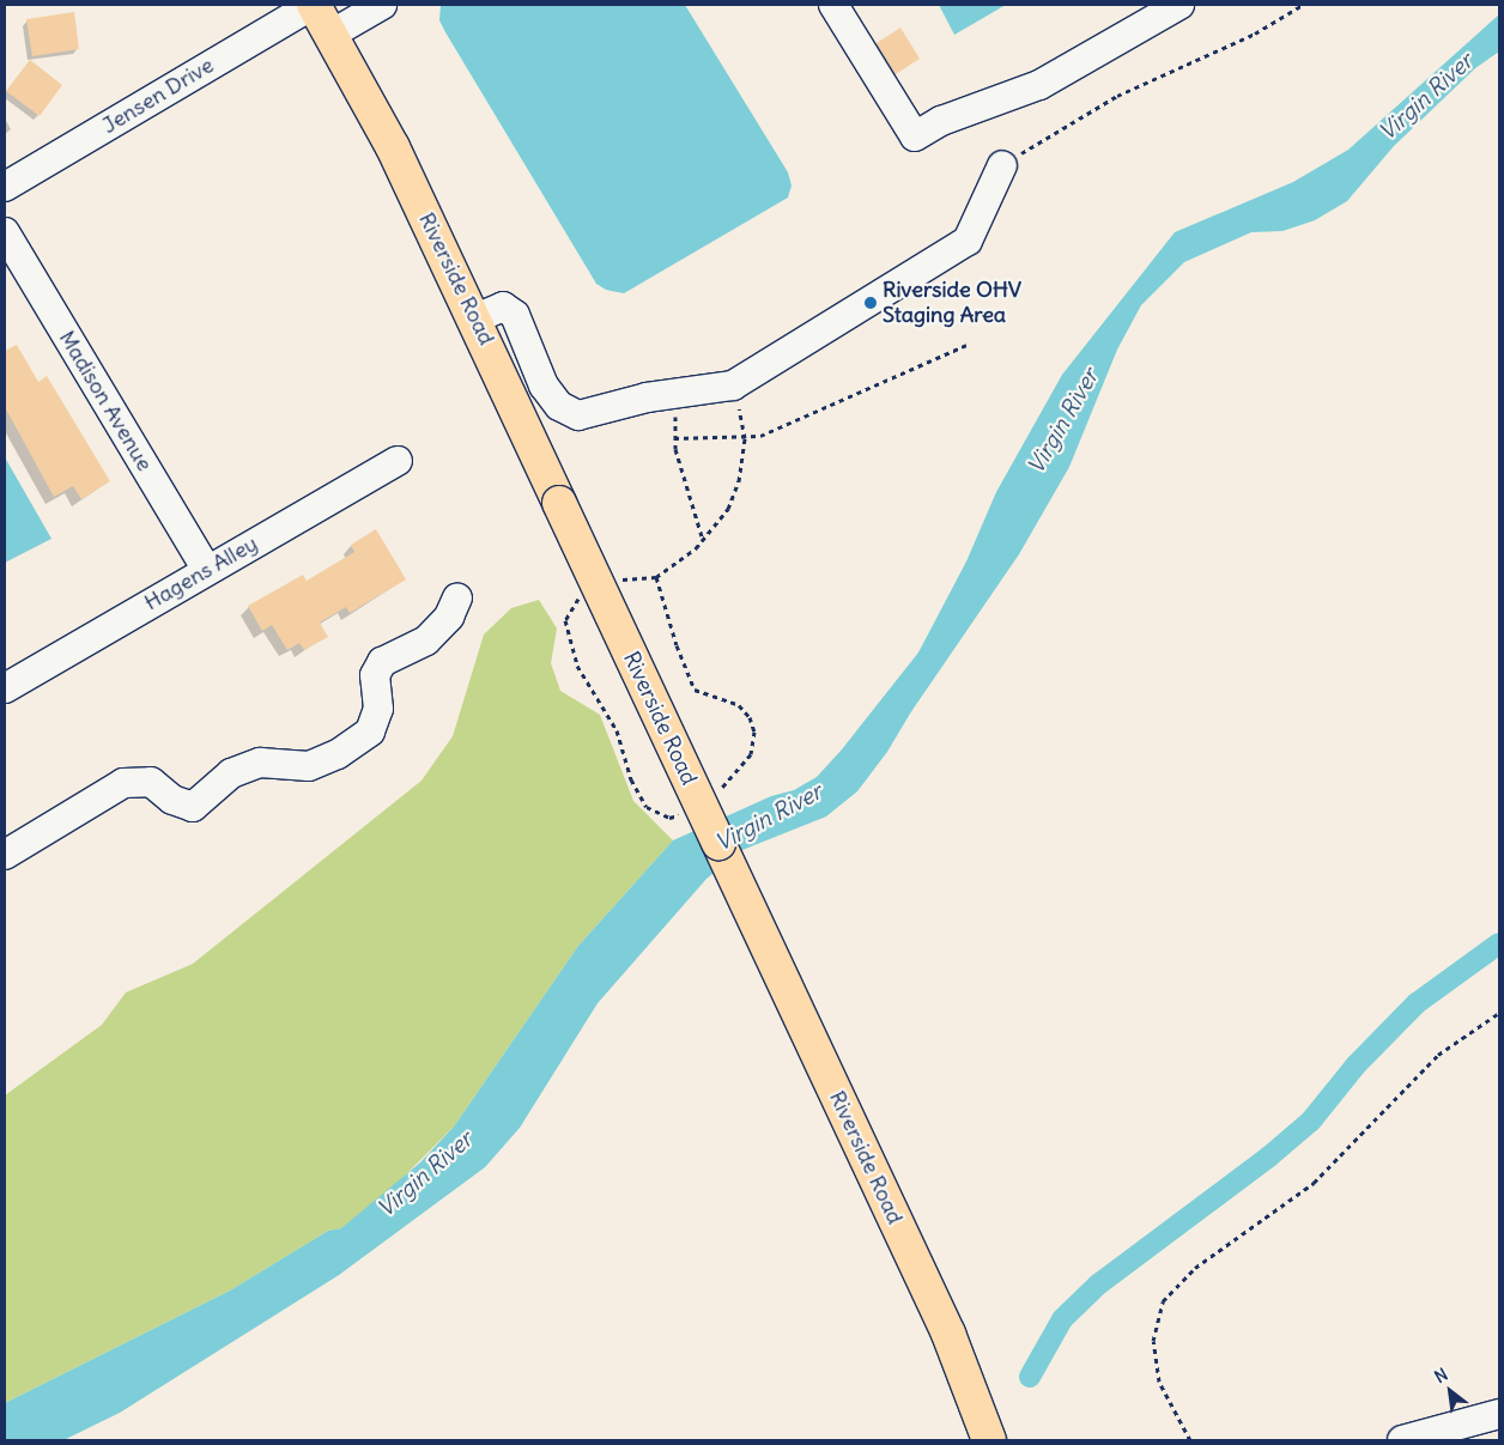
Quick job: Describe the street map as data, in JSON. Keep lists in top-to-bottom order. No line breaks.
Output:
{"streets":{"main road":["Riverside Road"],"street":["Jensen Drive","Madison Avenue","Hagens Alley"]},"crossings":[["Jensen Drive","Riverside Road"],["Madison Avenue","Hagens Alley"]],"water":["Virgin River"],"places":["Riverside OHV Staging Area"],"north":"top left"}
